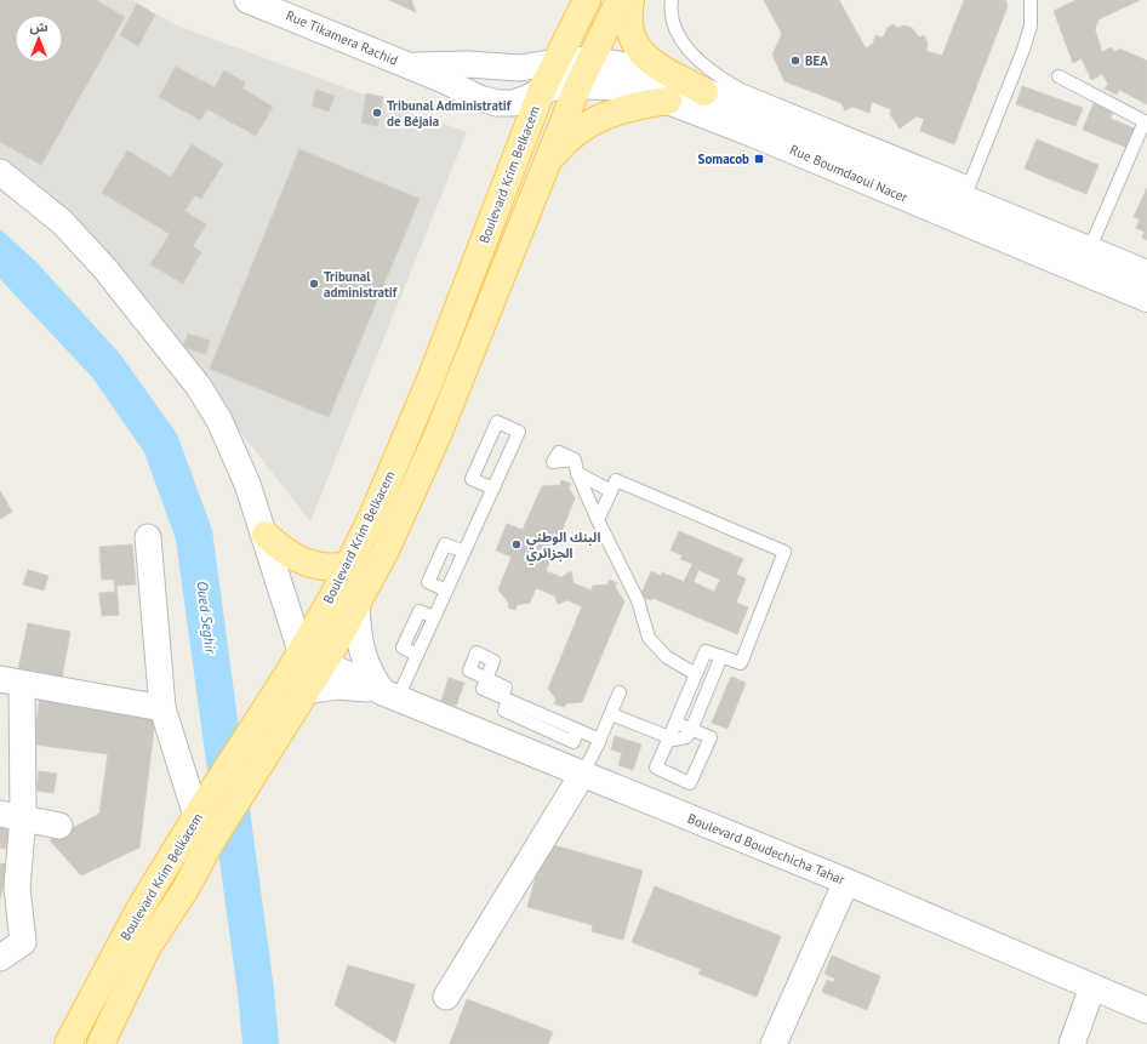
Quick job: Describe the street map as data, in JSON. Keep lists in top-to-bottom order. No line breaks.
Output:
{"streets":{"main road":["Boulevard Krim Belkacem"],"street":["Rue Tikamera Rachid","Rue Boumdaoui Nacer","Boulevard Boudechicha Tahar"]},"crossings":[["Rue Tikamera Rachid","Rue Boumdaoui Nacer"],["Rue Tikamera Rachid","Boulevard Krim Belkacem"],["Rue Boumdaoui Nacer","Boulevard Krim Belkacem"],["Boulevard Krim Belkacem","Boulevard Boudechicha Tahar"]],"water":["Oued Seghir"],"places":{"other":["BEA","Tribunal Administratif de Béjaia","Tribunal administratif","البنك الوطني الجزائري"],"transit":["Somacob"]},"north":"top"}
